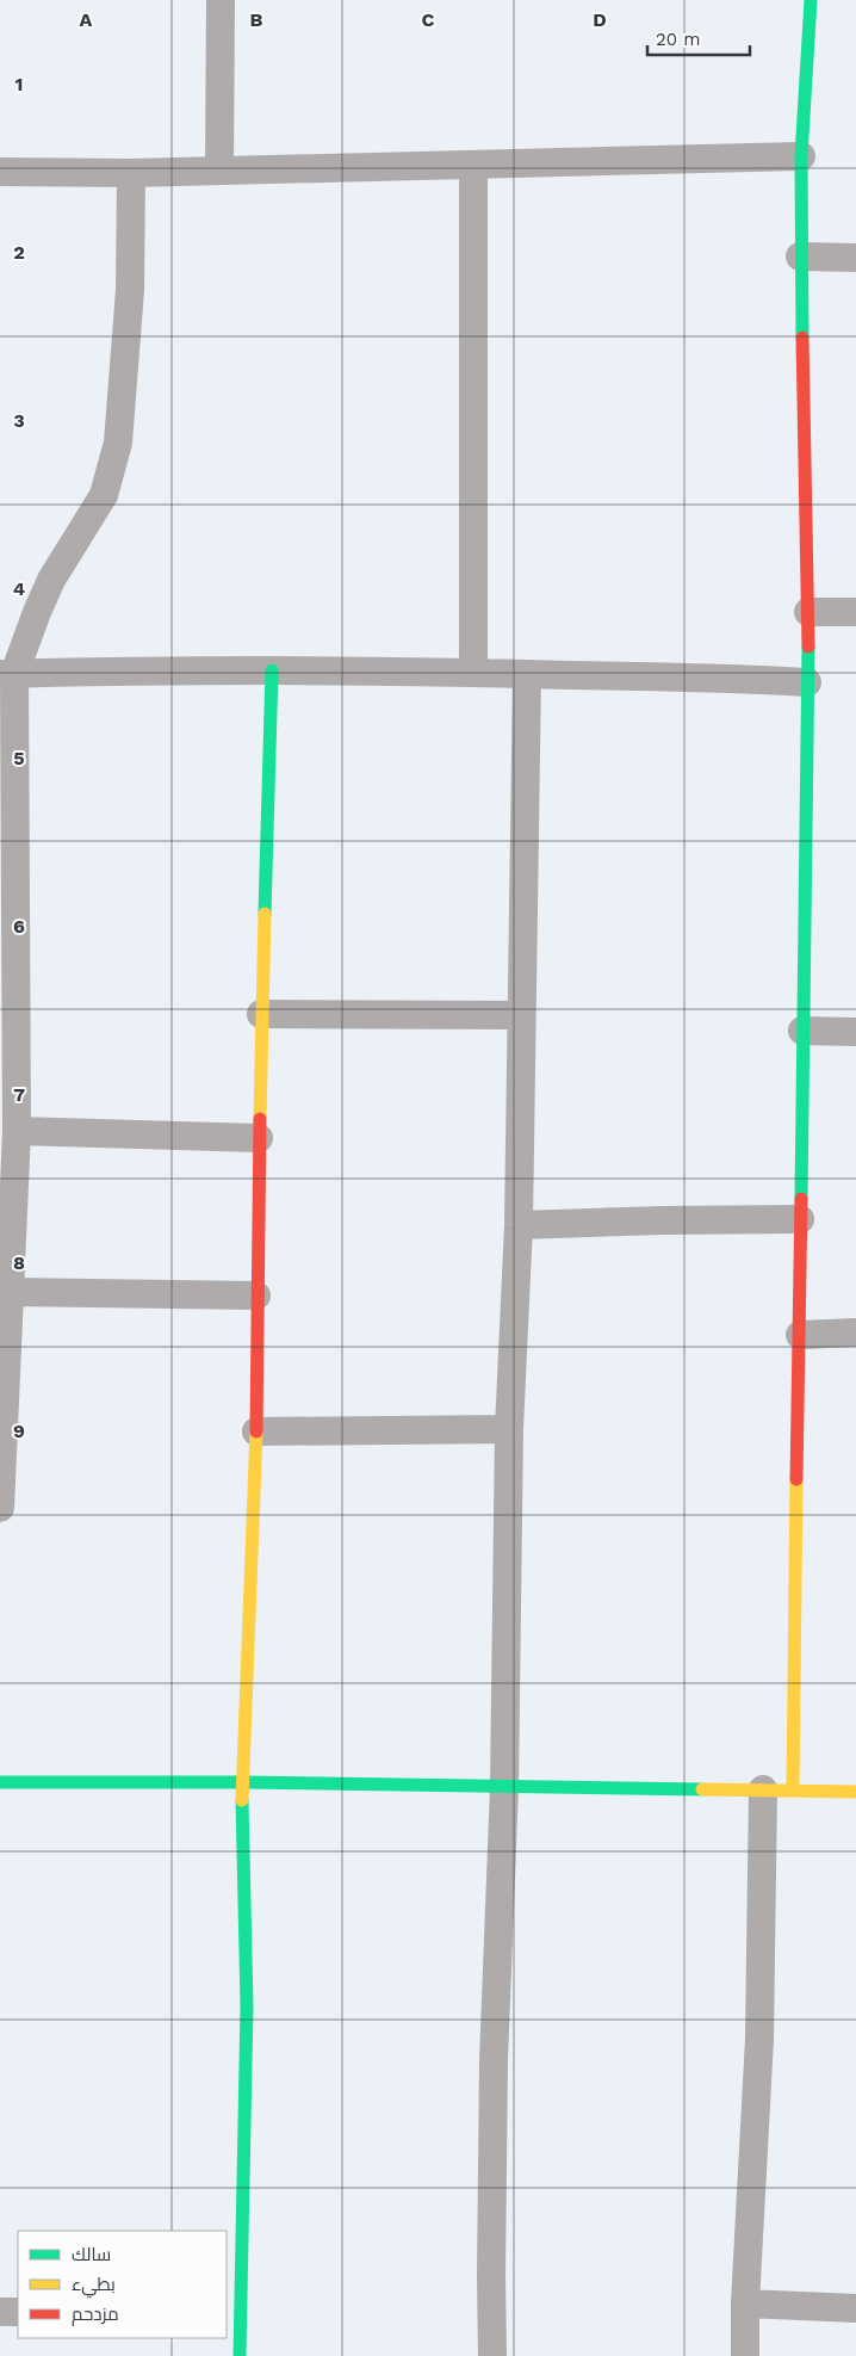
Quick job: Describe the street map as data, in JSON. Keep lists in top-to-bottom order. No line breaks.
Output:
{"legend":["سالك","بطيء","مزدحم"],"scale_bar":"20 m","grid":{"columns":["A","B","C","D"],"rows":["1","2","3","4","5","6","7","8","9"]}}
